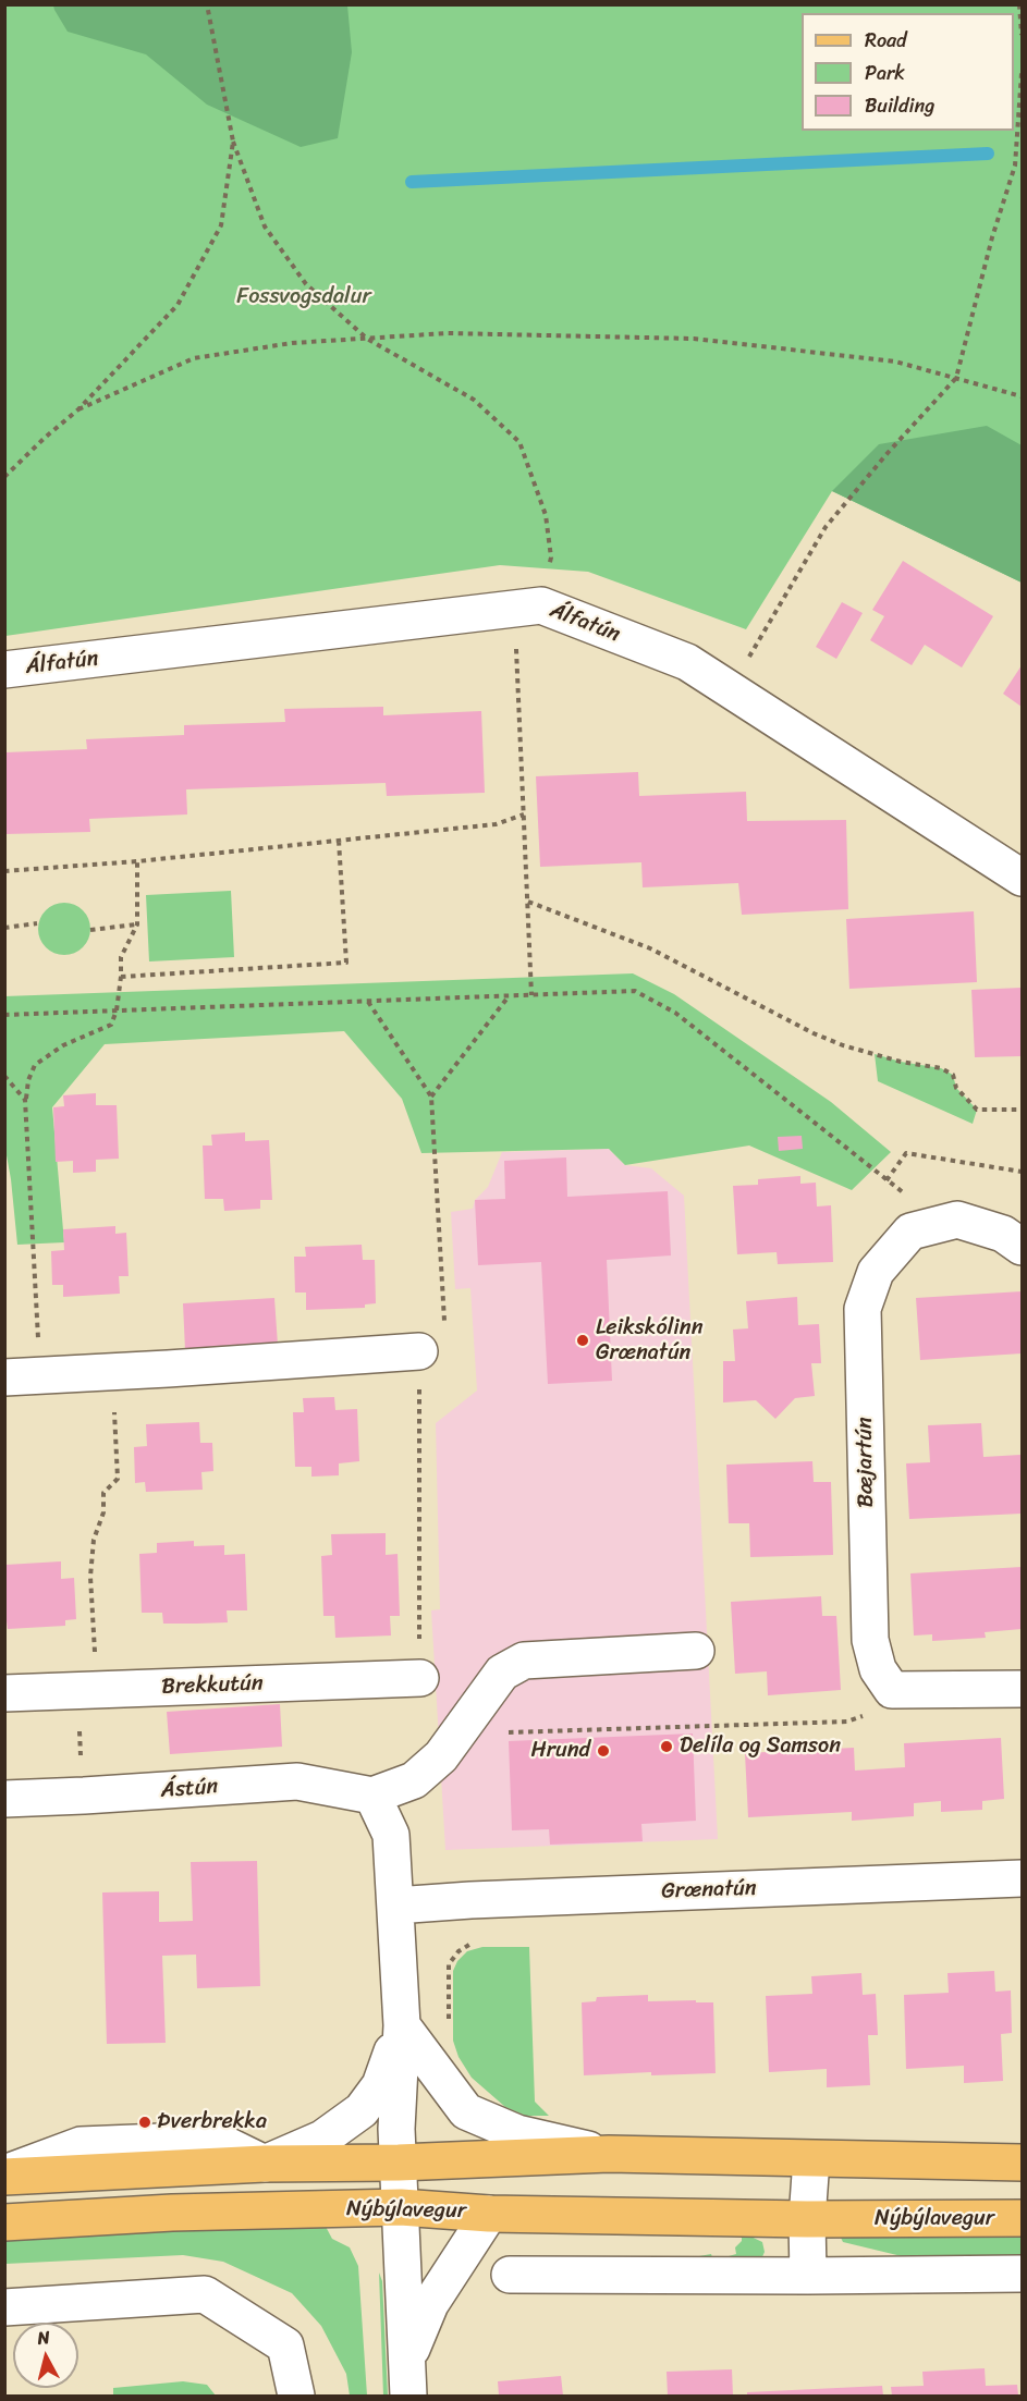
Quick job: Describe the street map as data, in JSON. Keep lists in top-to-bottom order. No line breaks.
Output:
{"streets":{"main road":["Nýbýlavegur"],"street":["Álfatún","Bæjartún","Brekkutún","Ástún","Grænatún"]},"parks":["Fossvogsdalur"],"places":["Leikskólinn Grænatún","Delíla og Samson","Hrund","Þverbrekka"],"legend":["Road","Park","Building"],"north":"top"}
